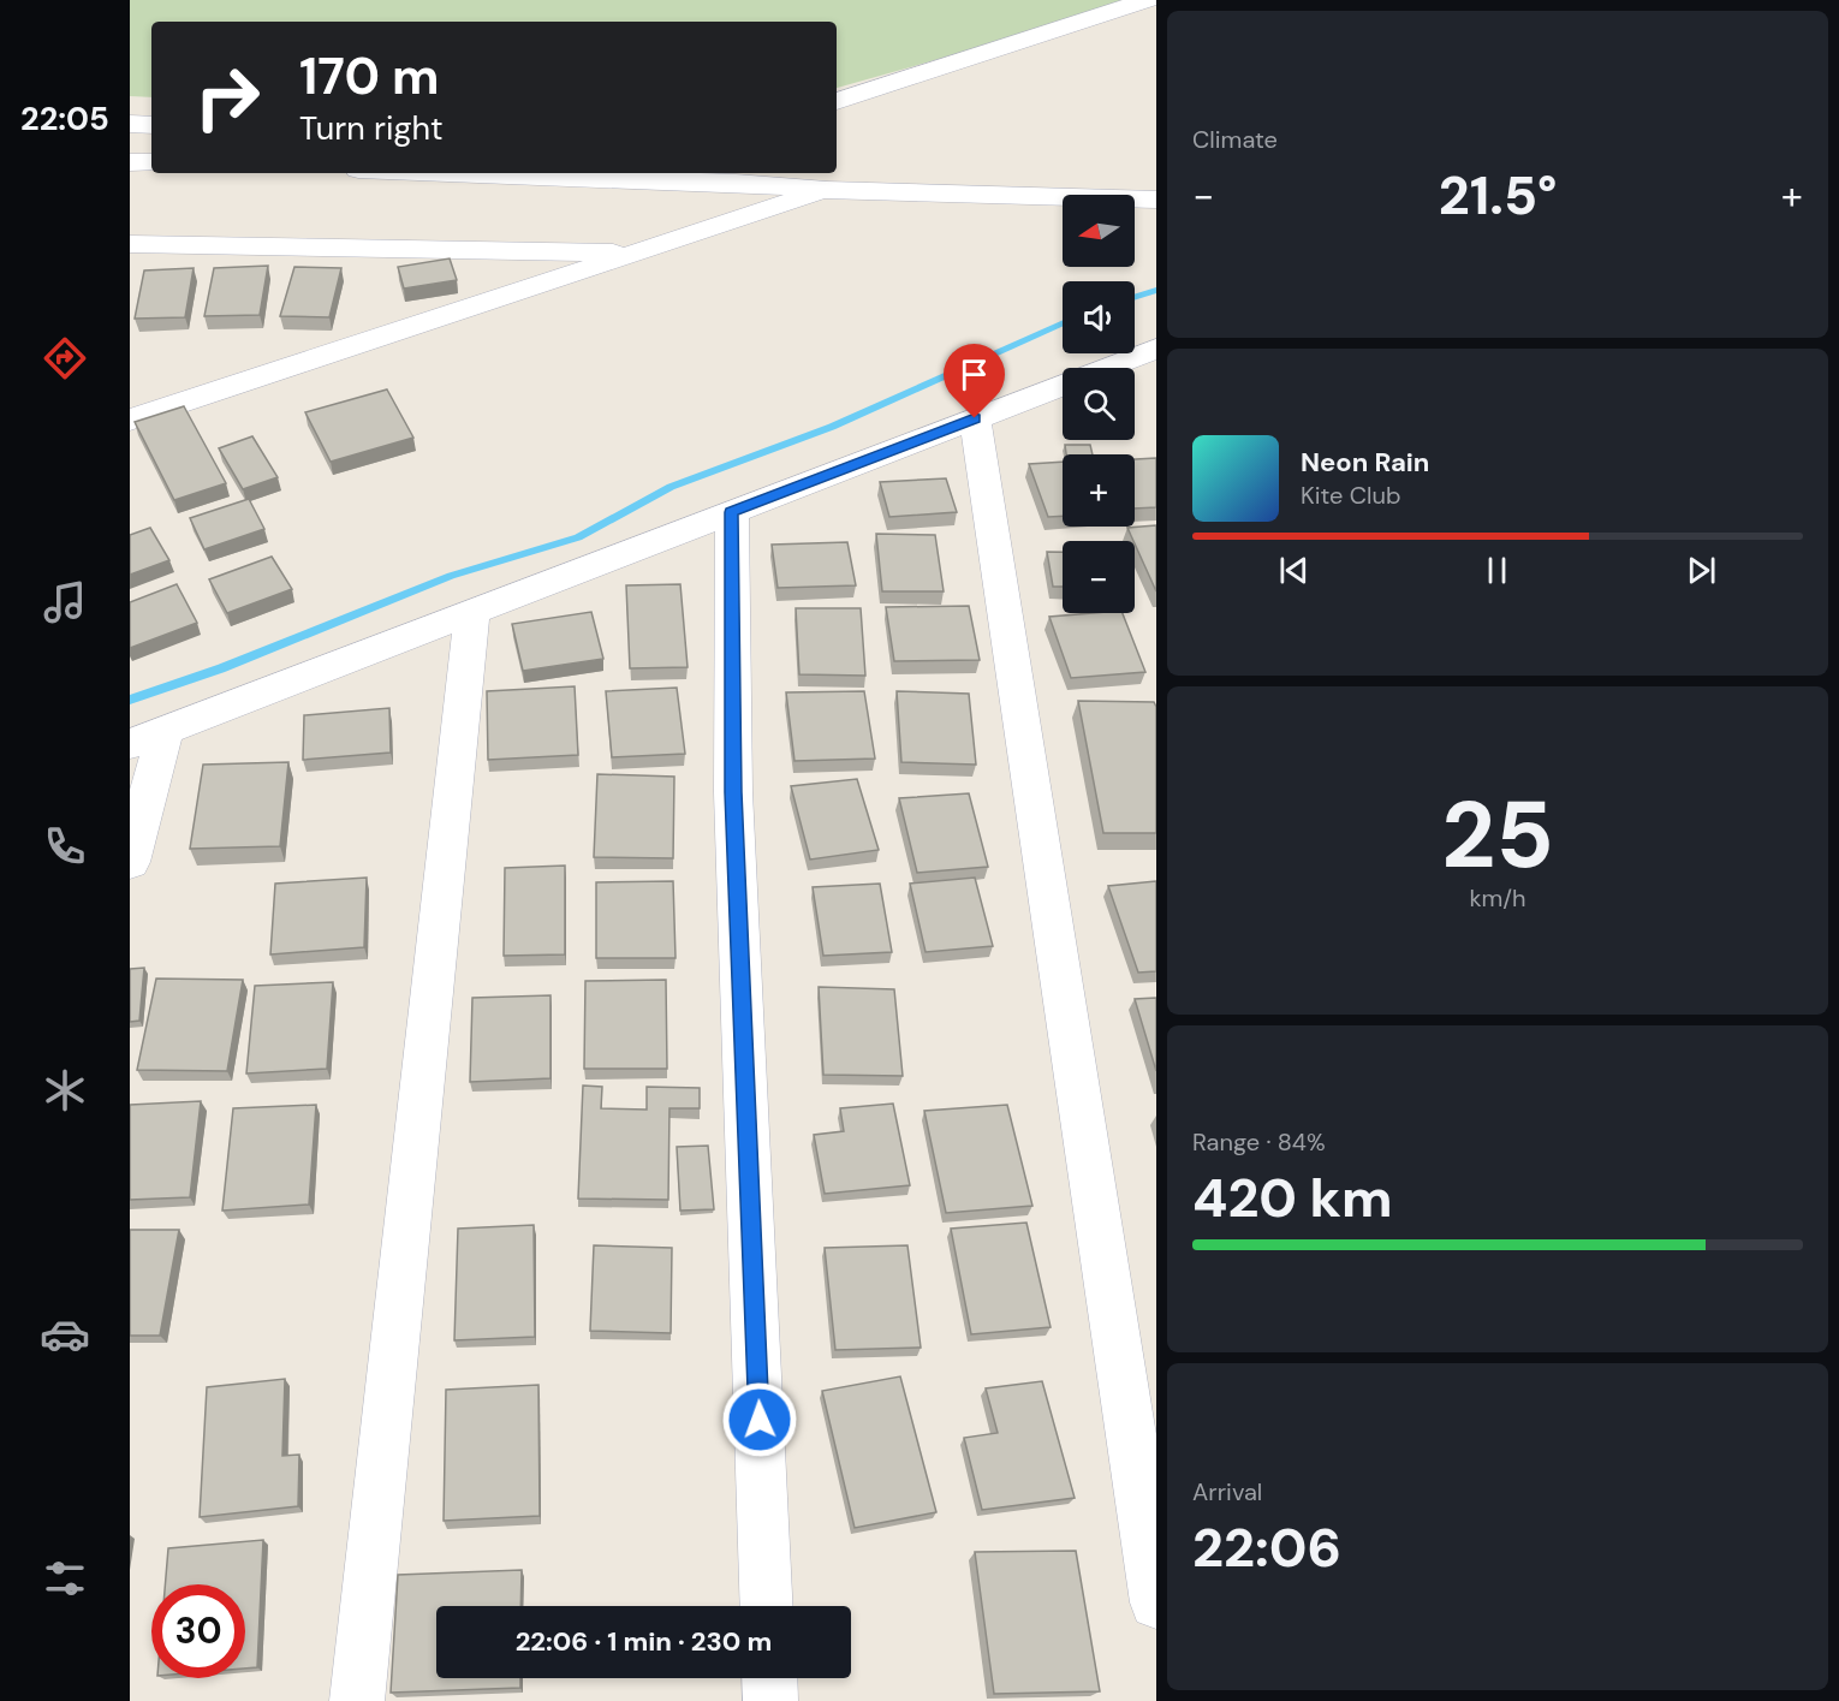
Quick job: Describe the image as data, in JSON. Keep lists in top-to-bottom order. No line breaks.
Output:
{"north":"left","page":{"tabs":"22:05","tile":["Climate",["25","km/h"],["Range · 84%","420 km"],["Arrival","22:06"]],"turn":["170 m","Turn right"],"heat":["−","21.5°","+"],"map_buttons":["+","−"],"song":["Neon Rain","Kite Club"],"limit":"30","trip":"22:06 · 1 min · 230 m"}}
